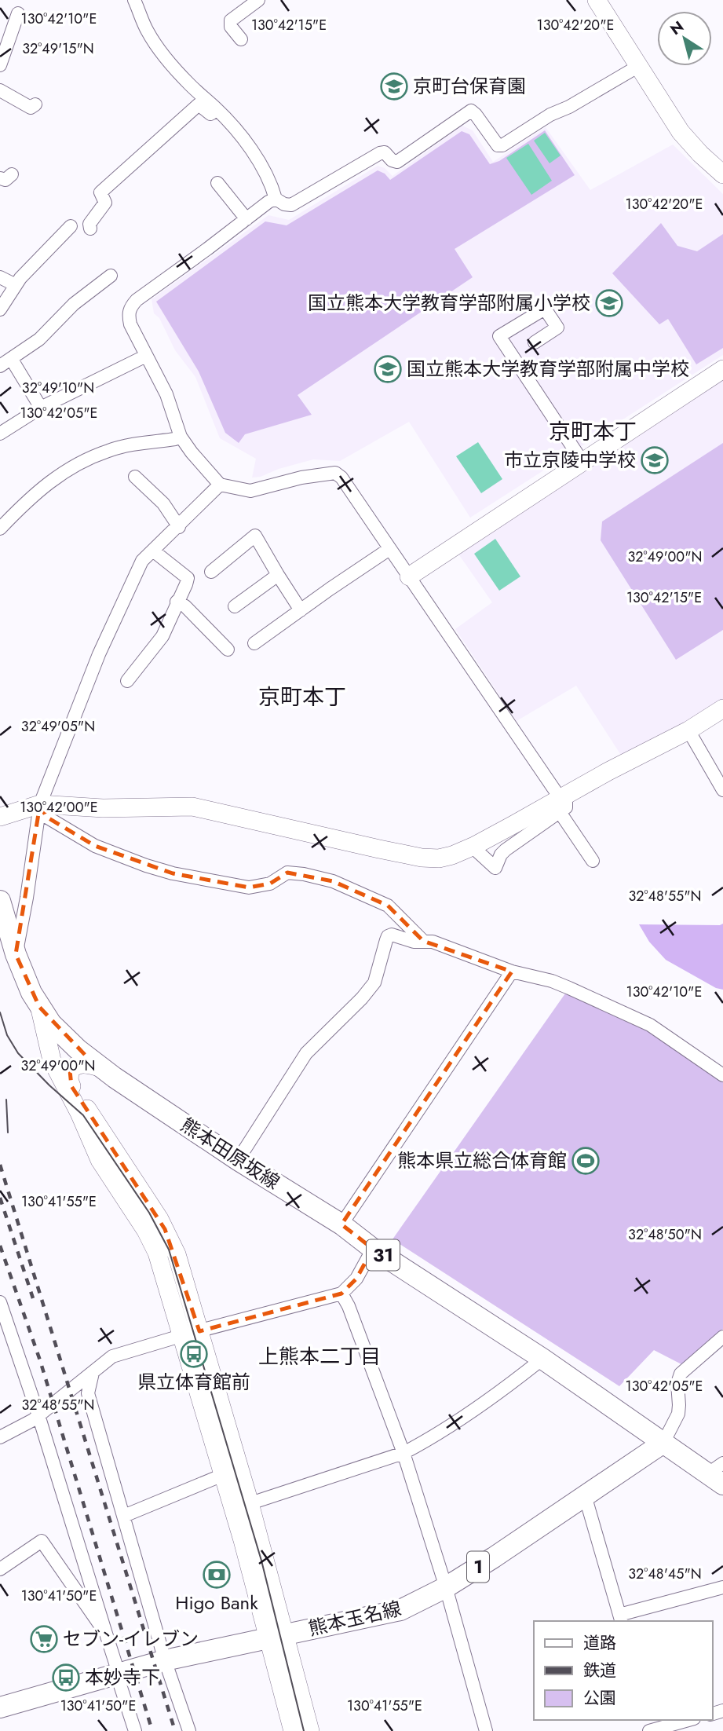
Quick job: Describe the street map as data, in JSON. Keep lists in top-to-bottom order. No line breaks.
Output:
{"streets":{"main road":["熊本田原坂線","31","1","熊本玉名線"]},"crossings":[["熊本田原坂線","熊本玉名線"]],"districts":["京町本丁","京町本丁","上熊本二丁目"],"places":{"school or university":["京町台保育園","国立熊本大学教育学部附属小学校","国立熊本大学教育学部附属中学校","市立京陵中学校"],"sports":["熊本県立総合体育館"],"bus stop":["県立体育館前","本妙寺下"],"bank":["Higo Bank"],"supermarket":["セブン-イレブン"]},"legend":["道路","鉄道","公園"],"north":"top left","coordinates":["130°42'10\"E","130°42'15\"E","130°42'20\"E","32°49'15\"N","32°49'10\"N","130°42'05\"E","32°49'00\"N","32°49'05\"N","130°42'00\"E","32°48'55\"N","130°41'55\"E","32°48'50\"N","32°48'45\"N","130°41'50\"E"]}
